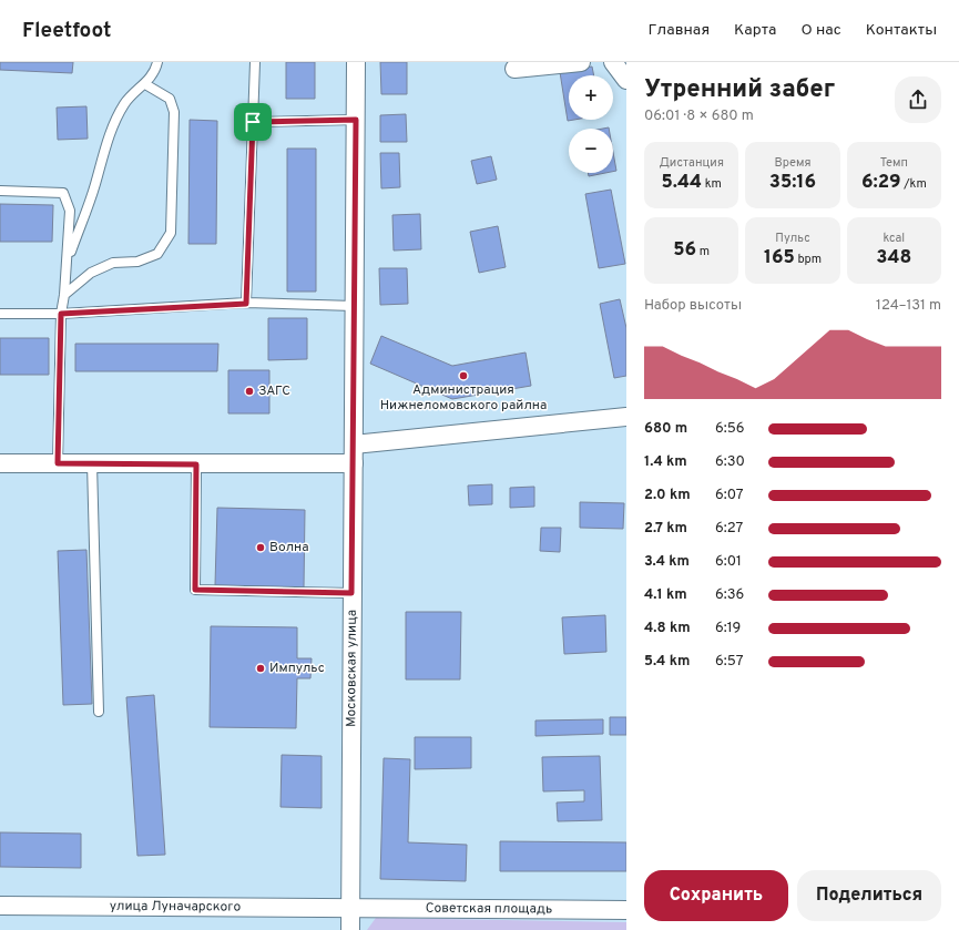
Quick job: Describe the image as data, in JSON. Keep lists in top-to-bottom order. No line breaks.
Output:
{"streets":{"street":["Московская улица","улица Луначарского","Советская площадь"]},"crossings":[["Московская улица","улица Луначарского"],["Московская улица","Советская площадь"],["улица Луначарского","Советская площадь"]],"places":["Администрация Нижнеломовского райлна","ЗАГС","Волна","Импульс"],"page":{"header":"Fleetfoot","nav":["Главная","Карта","О нас","Контакты"],"heading":["Утренний забег","06:01 · 8 × 680 m"],"map_buttons":["+","−"],"stats":[["Дистанция","5.44 km"],["Время","35:16"],["Темп","6:29 /km"],["56 m"],["Пульс","165 bpm"],["kcal","348"]],"chart":["Набор высоты","124–131 m"],"list":[{"name":"680 m","note":"6:56"},{"name":"1.4 km","note":"6:30"},{"name":"2.0 km","note":"6:07"},{"name":"2.7 km","note":"6:27"},{"name":"3.4 km","note":"6:01"},{"name":"4.1 km","note":"6:36"},{"name":"4.8 km","note":"6:19"},{"name":"5.4 km","note":"6:57"}],"buttons":["Сохранить","Поделиться"]}}
